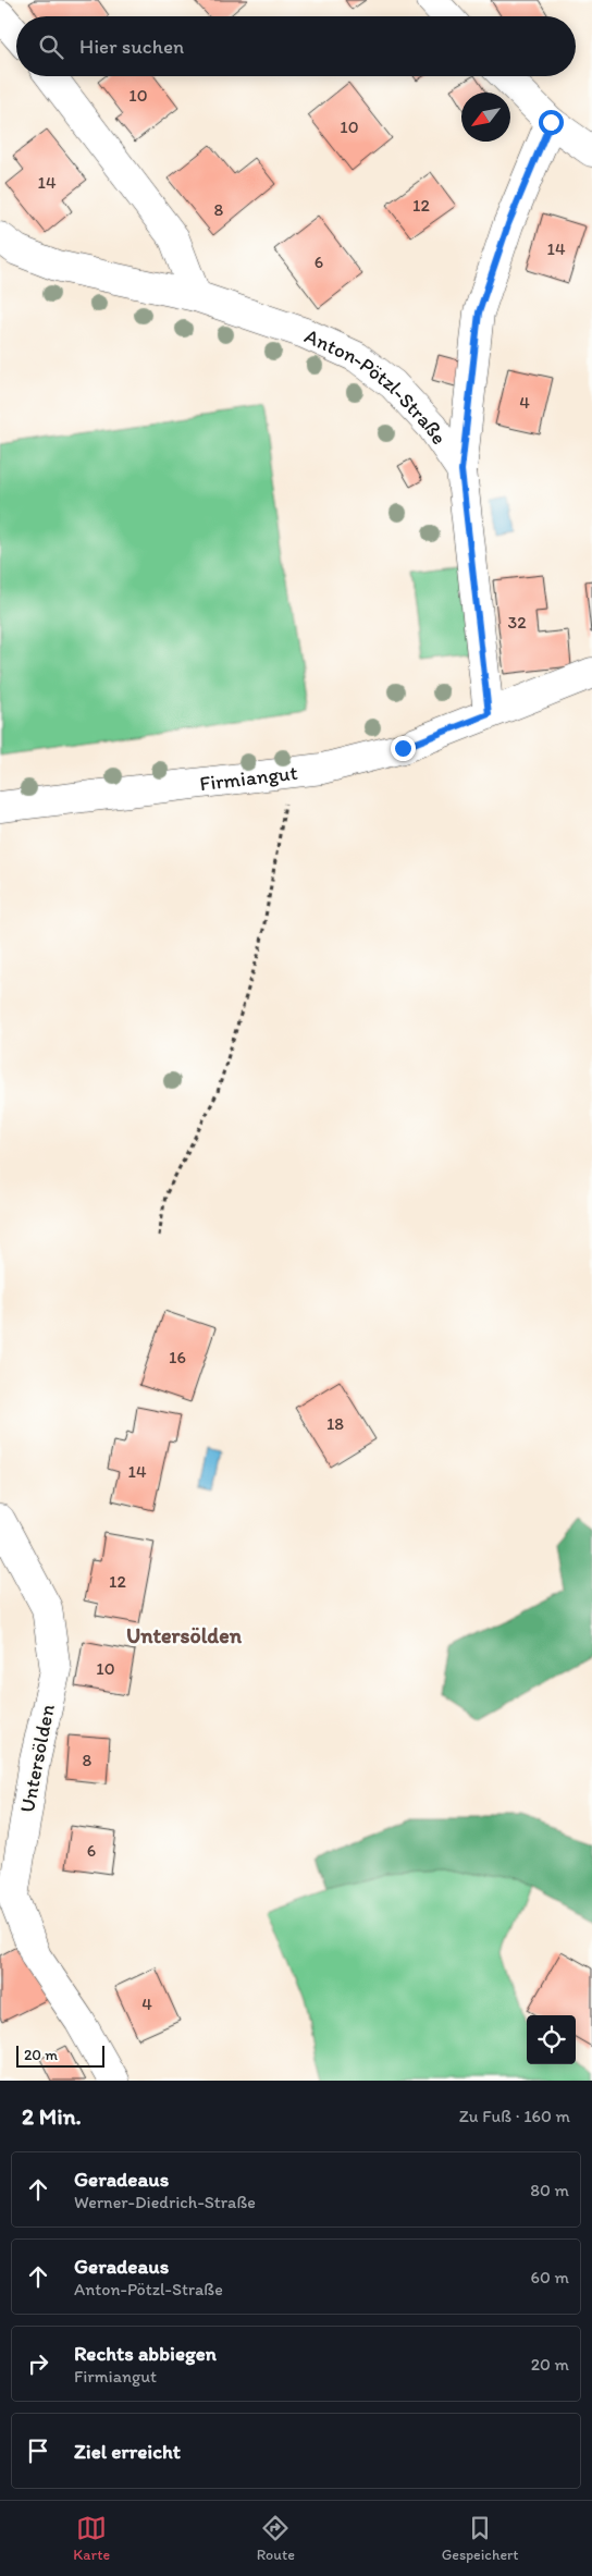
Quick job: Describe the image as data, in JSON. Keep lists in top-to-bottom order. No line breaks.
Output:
{"streets":{"street":["Anton-Pötzl-Straße","Firmiangut","Untersölden"]},"crossings":[["Anton-Pötzl-Straße","Firmiangut"]],"districts":["Untersölden"],"house_numbers":["10","10","14","12","8","14","6","4","32","16","18","14","12","10","8","6","4"],"scale_bar":"20 m","north":"bottom left","page":{"search":"Hier suchen","scale":"20 m","heading":["2 Min.","Zu Fuß · 160 m"],"list":[["Geradeaus","Werner-Diedrich-Straße","80 m"],["Geradeaus","Anton-Pötzl-Straße","60 m"],["Rechts abbiegen","Firmiangut","20 m"],"Ziel erreicht"],"nav":["Karte","Route","Gespeichert"]}}
